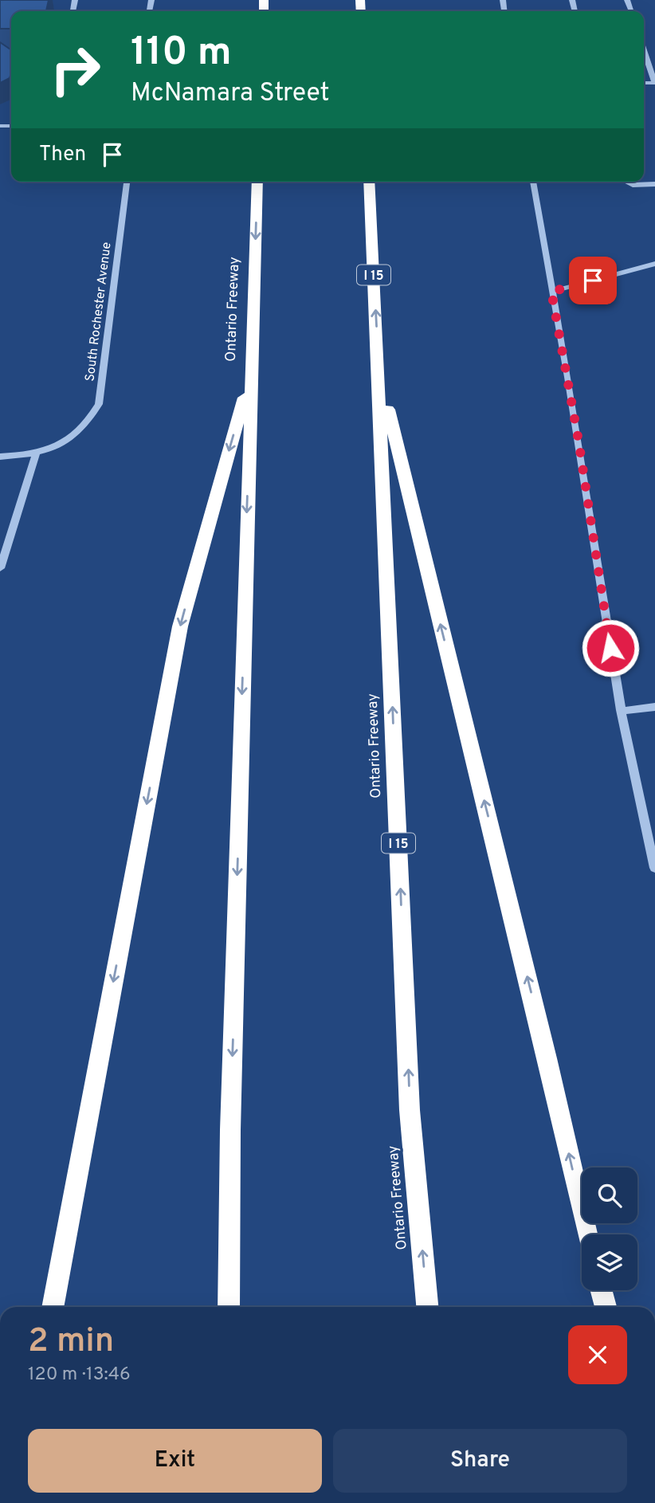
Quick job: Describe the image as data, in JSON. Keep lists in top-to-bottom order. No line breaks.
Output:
{"streets":{"highway":["I 15","Ontario Freeway"],"street":["South Rochester Avenue"]},"page":{"turn":["110 m","McNamara Street"],"then":"Then","heading":["2 min","120 m · 13:46"],"buttons":["Exit","Share"]}}
